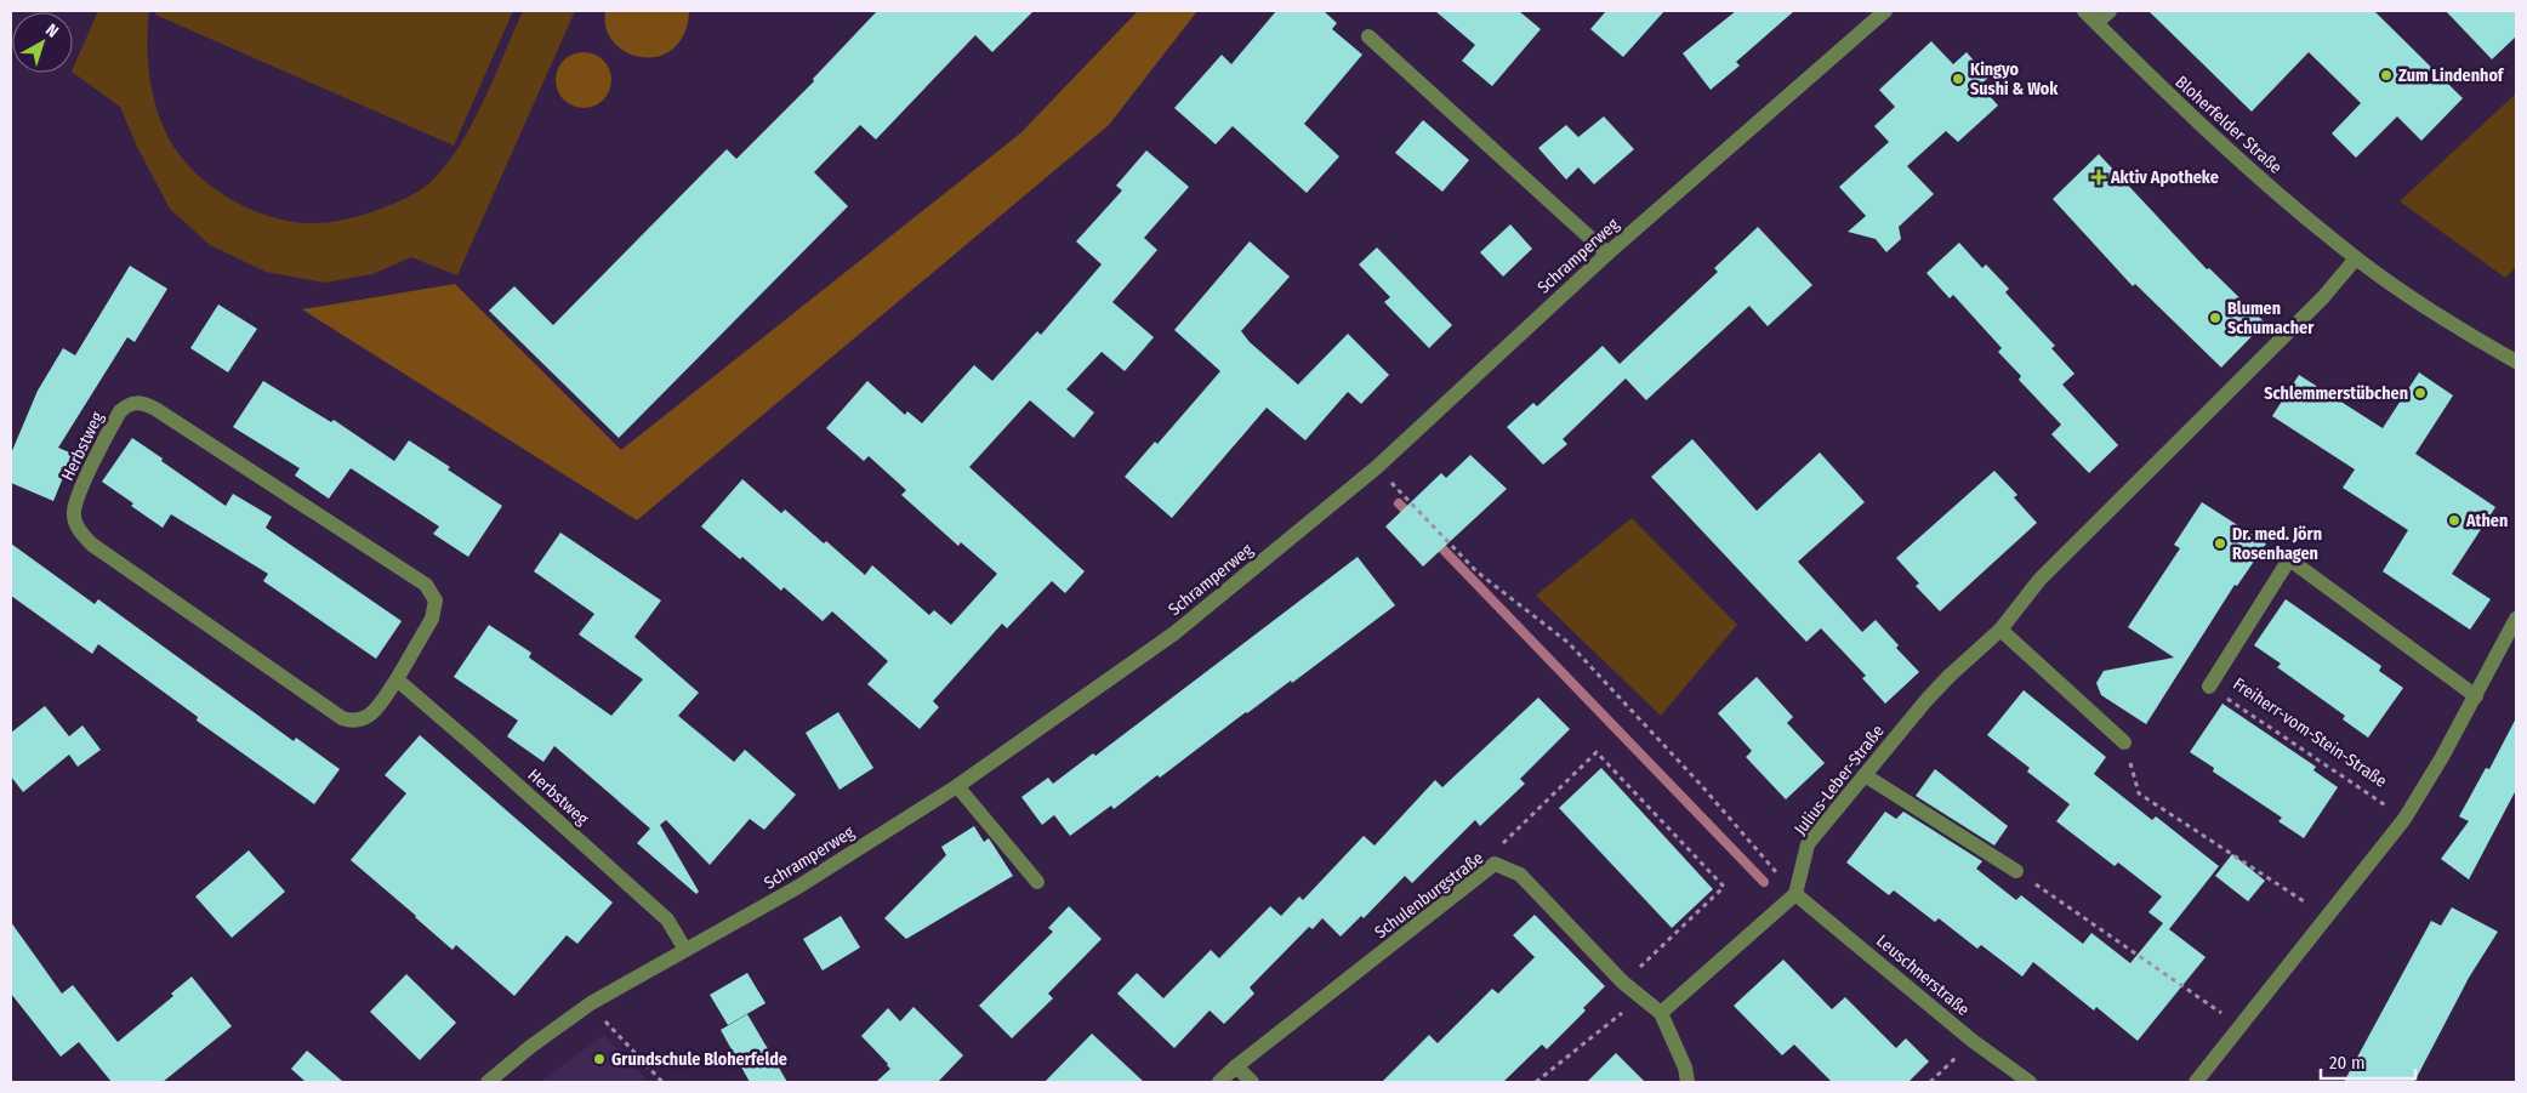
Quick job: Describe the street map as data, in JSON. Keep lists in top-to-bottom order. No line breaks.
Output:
{"streets":{"street":["Bloherfelder Straße","Schramperweg","Herbstweg","Freiherr-vom-Stein-Straße","Julius-Leber-Straße","Schulenburgstraße","Leuschnerstraße"]},"crossings":[["Bloherfelder Straße","Julius-Leber-Straße"],["Schramperweg","Herbstweg"],["Julius-Leber-Straße","Leuschnerstraße"]],"places":{"other":["Zum Lindenhof","Kingyo Sushi & Wok","Blumen Schumacher","Schlemmerstübchen","Athen","Dr. med. Jörn Rosenhagen","Grundschule Bloherfelde"],"health":["Aktiv Apotheke"]},"scale_bar":"20 m","north":"top right"}
